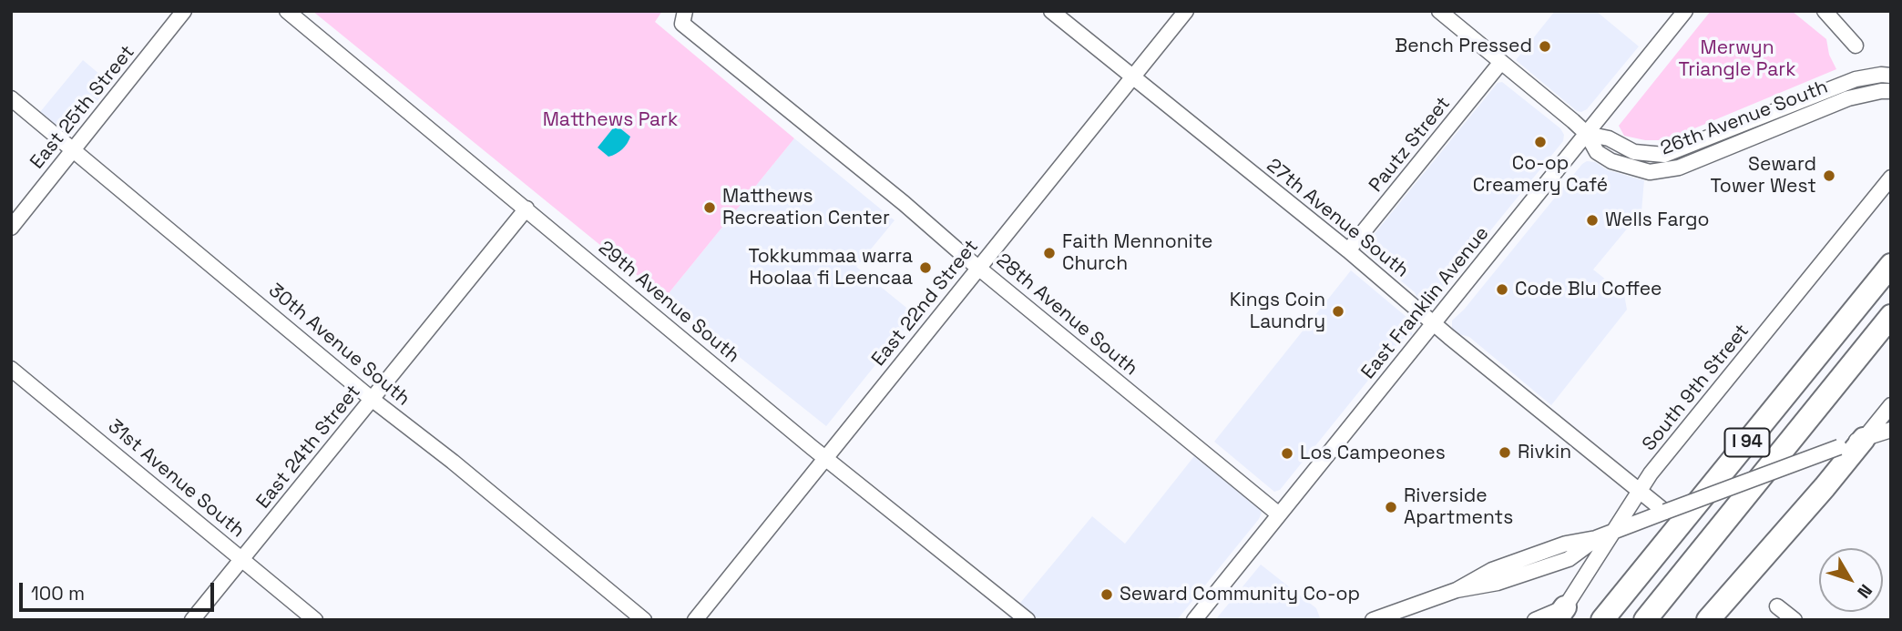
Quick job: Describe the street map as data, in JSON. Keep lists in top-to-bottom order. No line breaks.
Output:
{"streets":{"highway":["I 94"],"street":["East 25th Street","26th Avenue South","Pautz Street","27th Avenue South","29th Avenue South","East 22nd Street","East Franklin Avenue","28th Avenue South","30th Avenue South","South 9th Street","East 24th Street","31st Avenue South"]},"crossings":[["East 25th Street","30th Avenue South"],["26th Avenue South","Pautz Street"],["26th Avenue South","East Franklin Avenue"],["Pautz Street","27th Avenue South"],["27th Avenue South","East 22nd Street"],["27th Avenue South","East Franklin Avenue"],["27th Avenue South","South 9th Street"],["29th Avenue South","East 22nd Street"],["29th Avenue South","East 24th Street"],["East 22nd Street","28th Avenue South"],["East Franklin Avenue","28th Avenue South"],["30th Avenue South","East 24th Street"],["East 24th Street","31st Avenue South"]],"parks":["Merwyn Triangle Park","Matthews Park"],"places":["Bench Pressed","Co-op Creamery Café","Seward Tower West","Matthews Recreation Center","Wells Fargo","Faith Mennonite Church","Tokkummaa warra Hoolaa fi Leencaa","Code Blu Coffee","Kings Coin Laundry","Rivkin","Los Campeones","Riverside Apartments","Seward Community Co-op"],"scale_bar":"100 m","north":"bottom right"}
